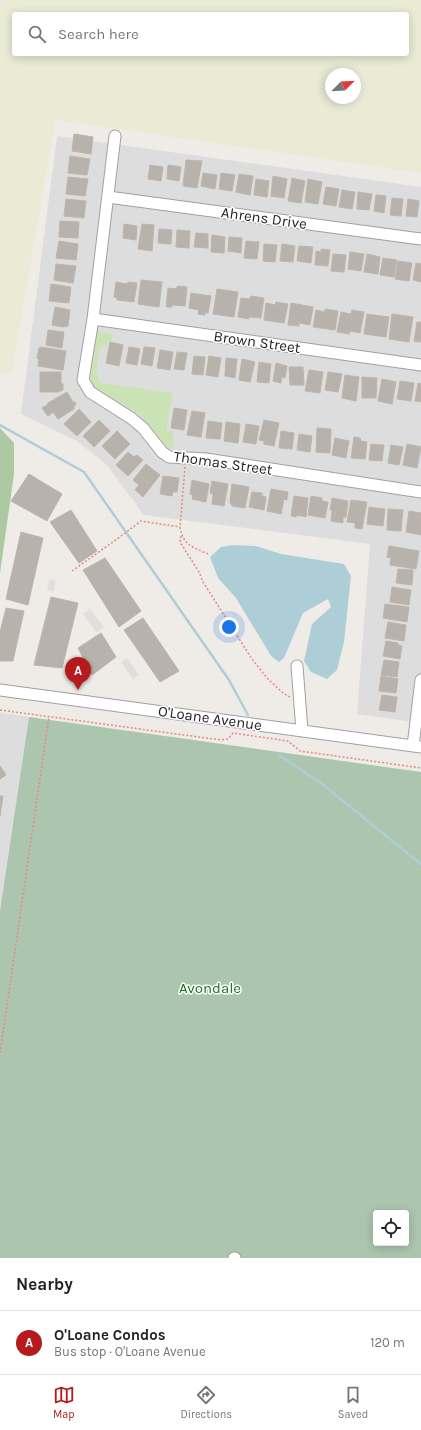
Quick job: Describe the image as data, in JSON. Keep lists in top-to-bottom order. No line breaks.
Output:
{"streets":{"street":["Ahrens Drive","Brown Street","Thomas Street","O'Loane Avenue"]},"crossings":[["Ahrens Drive","Thomas Street"],["Brown Street","Thomas Street"]],"parks":["Avondale"],"north":"top right","page":{"search":"Search here","pins":"A","heading":"Nearby","list":[{"mark":"A","name":"O'Loane Condos","note":"Bus stop · O'Loane Avenue","value":"120 m"}],"nav":["Map","Directions","Saved"]}}
